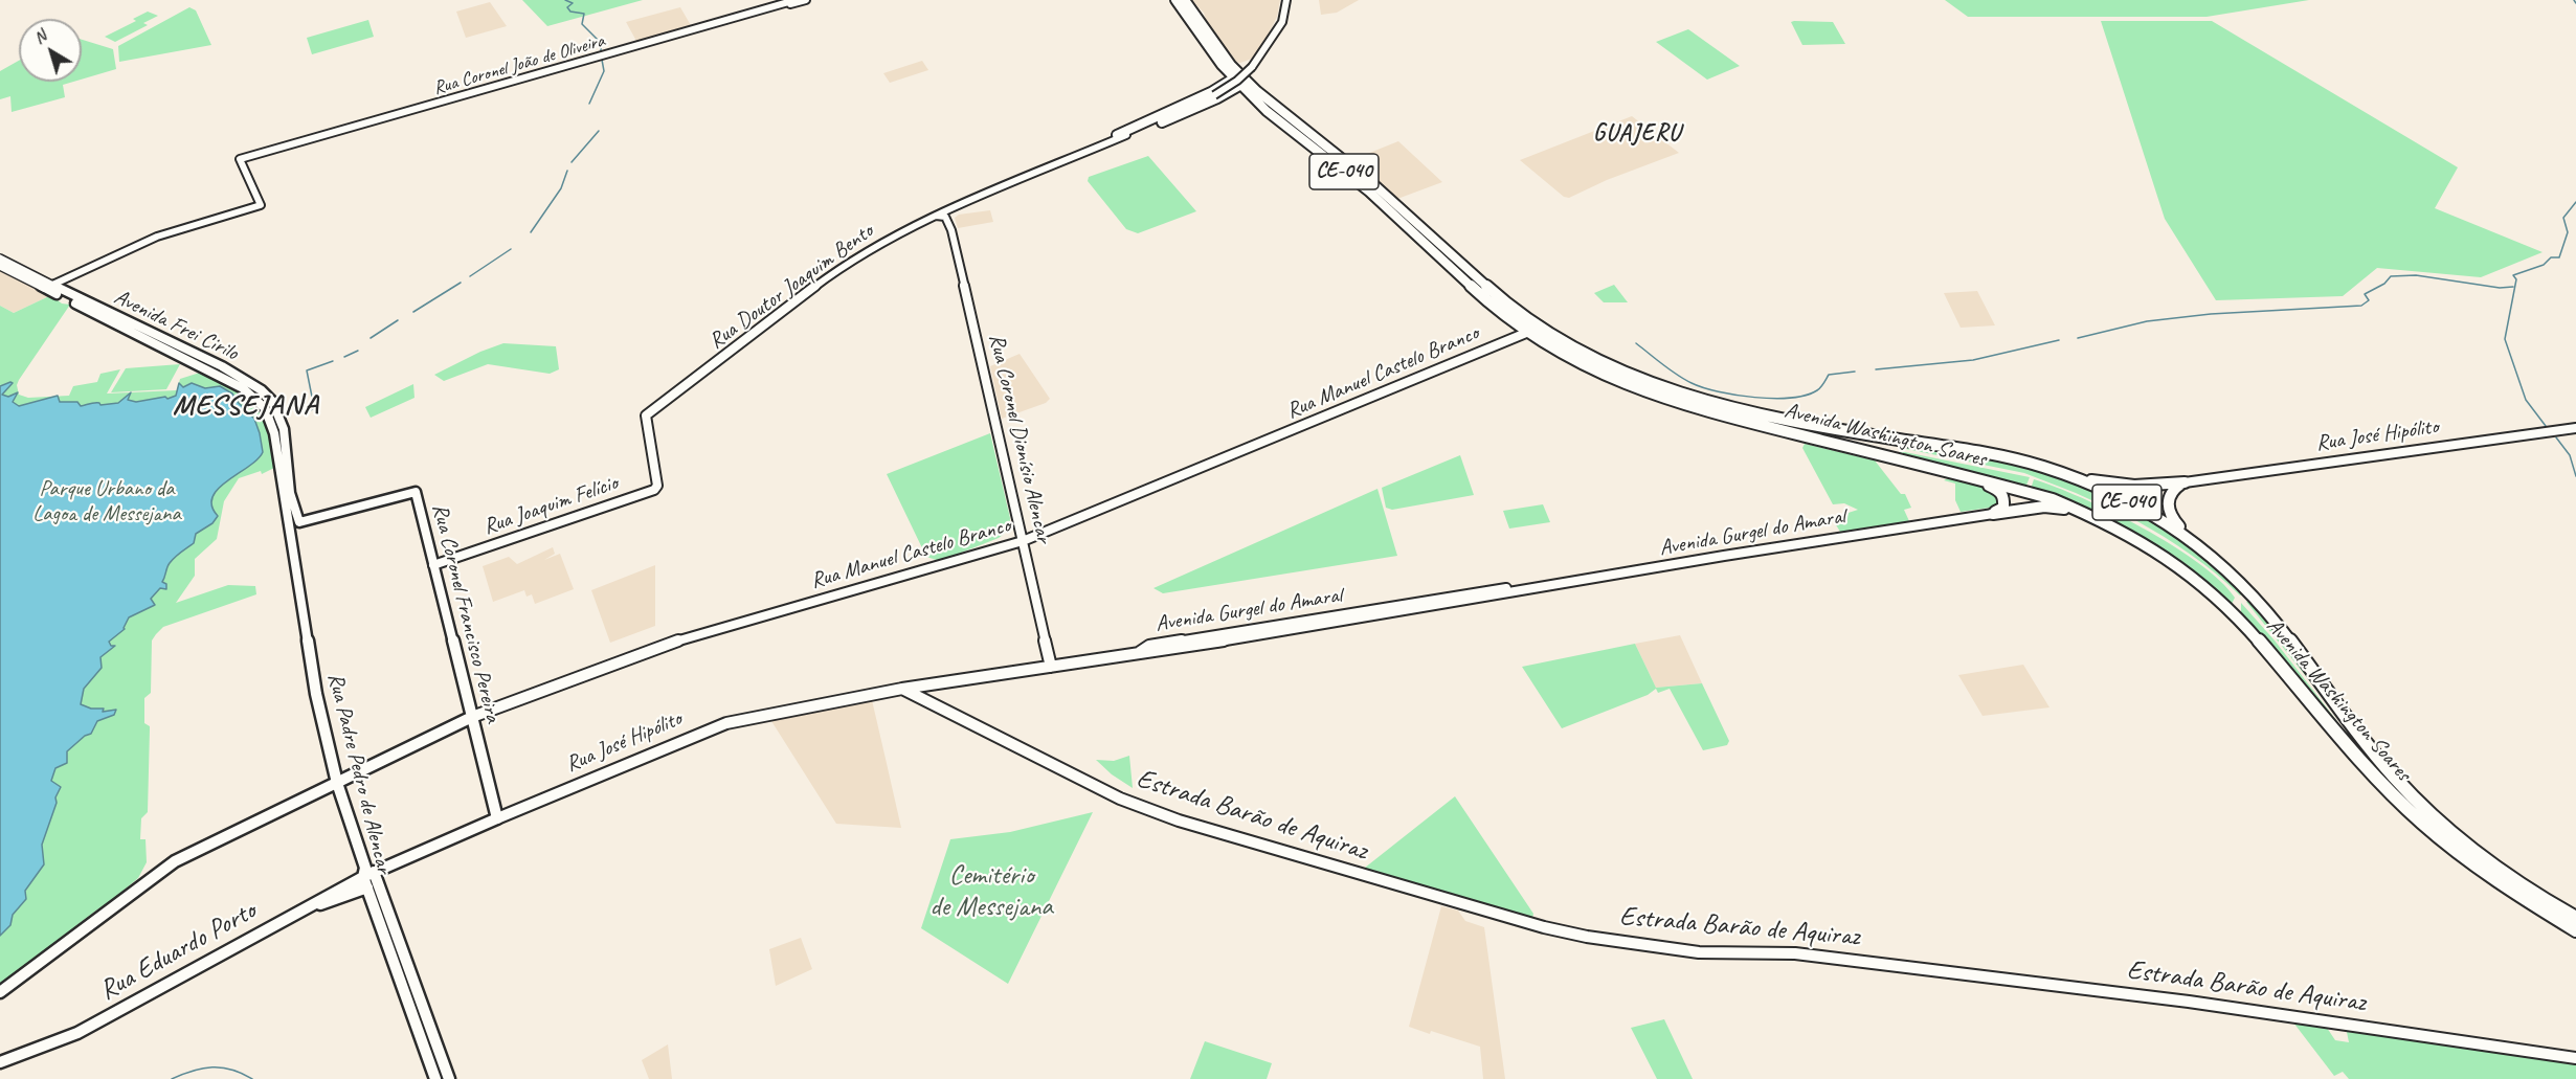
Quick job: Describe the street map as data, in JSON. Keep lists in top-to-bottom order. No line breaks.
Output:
{"streets":{"highway":["CE-040","Avenida Washington Soares"],"main road":["Rua Doutor Joaquim Bento","Avenida Frei Cirilo","Rua José Hipólito","Rua Coronel Francisco Pereira","Rua Padre Pedro de Alencar","Rua Eduardo Porto"],"street":["Rua Coronel João de Oliveira","Rua Manuel Castelo Branco","Rua Coronel Dionísio Alencar","Rua Joaquim Felício","Avenida Gurgel do Amaral","Estrada Barão de Aquiraz"]},"crossings":[["Rua Doutor Joaquim Bento","Rua Joaquim Felício"],["Avenida Frei Cirilo","Rua Coronel Francisco Pereira"],["Avenida Frei Cirilo","Rua Padre Pedro de Alencar"],["Rua Manuel Castelo Branco","Avenida Washington Soares"],["Rua Manuel Castelo Branco","Rua Coronel Dionísio Alencar"],["Rua Manuel Castelo Branco","Rua Coronel Francisco Pereira"],["Rua José Hipólito","Avenida Gurgel do Amaral"],["Rua José Hipólito","Rua Coronel Francisco Pereira"],["Rua José Hipólito","Rua Padre Pedro de Alencar"],["Rua José Hipólito","Estrada Barão de Aquiraz"],["Rua José Hipólito","Rua Eduardo Porto"],["Rua Coronel Dionísio Alencar","Avenida Gurgel do Amaral"],["Rua Joaquim Felício","Rua Coronel Francisco Pereira"],["Avenida Gurgel do Amaral","Estrada Barão de Aquiraz"],["Rua Coronel Francisco Pereira","Rua Padre Pedro de Alencar"],["Rua Padre Pedro de Alencar","Rua Eduardo Porto"]],"districts":["GUAJERU","MESSEJANA"],"parks":["Parque Urbano da Lagoa de Messejana","Cemitério de Messejana"],"north":"top left"}
